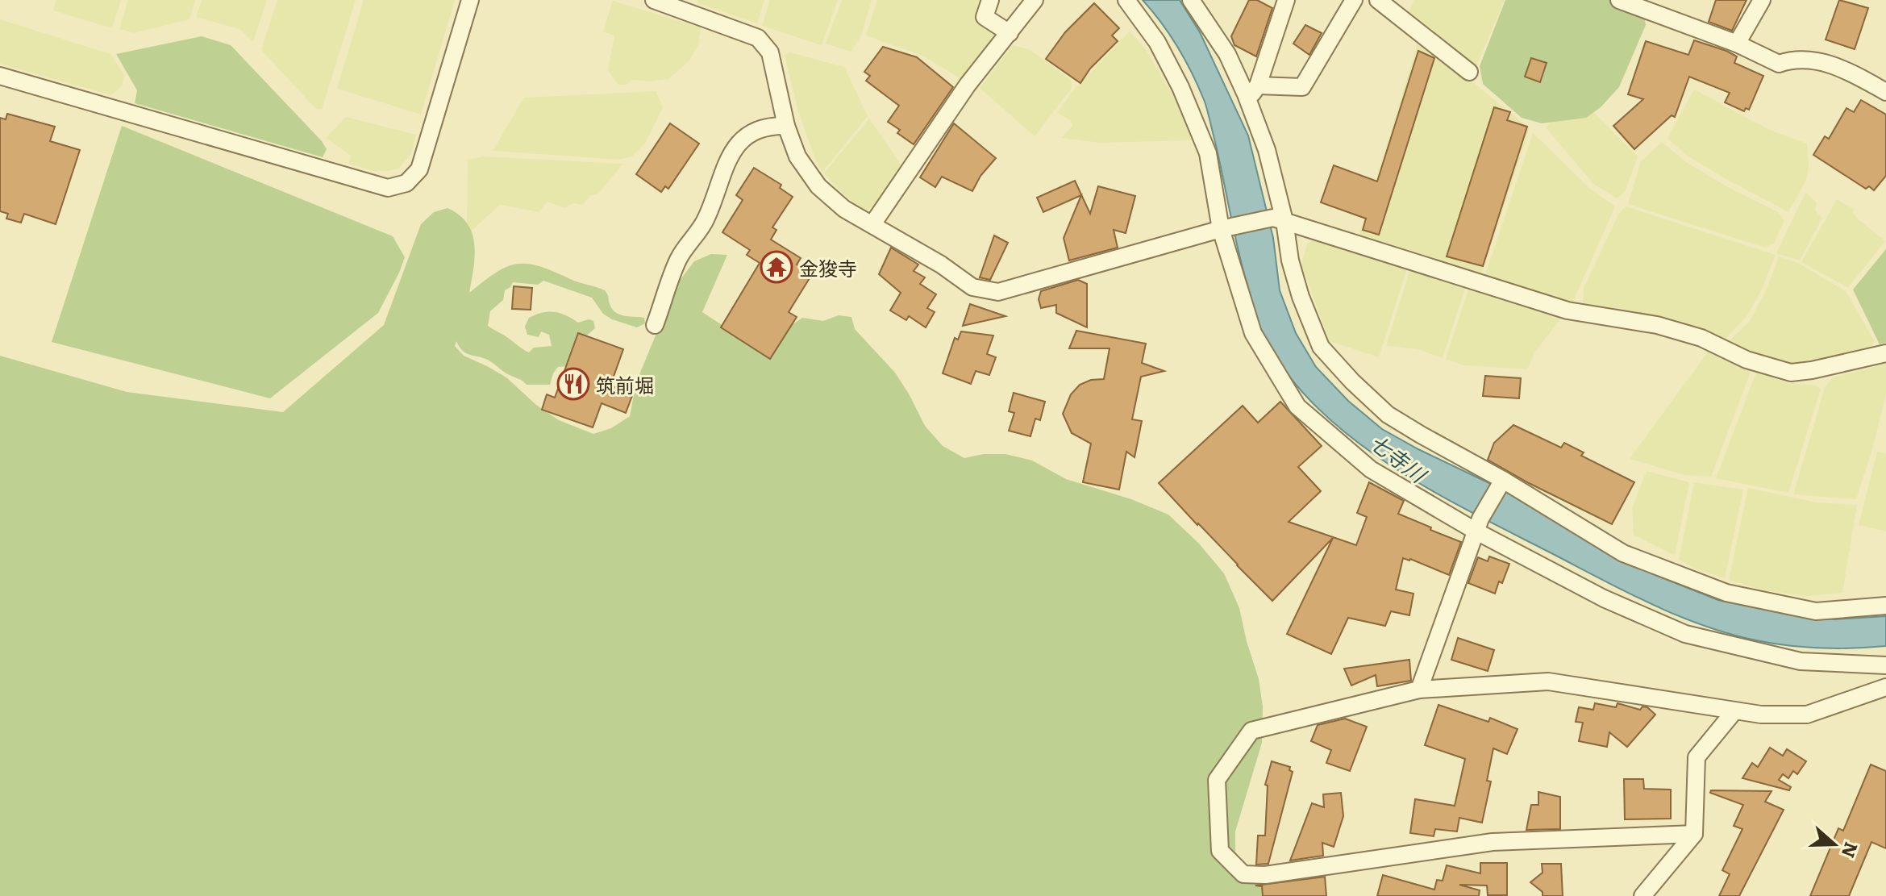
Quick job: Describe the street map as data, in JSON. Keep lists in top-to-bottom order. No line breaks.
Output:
{"water":["七寺川"],"places":{"temple":["金狻寺"],"restaurant":["筑前堀"]},"north":"right"}
